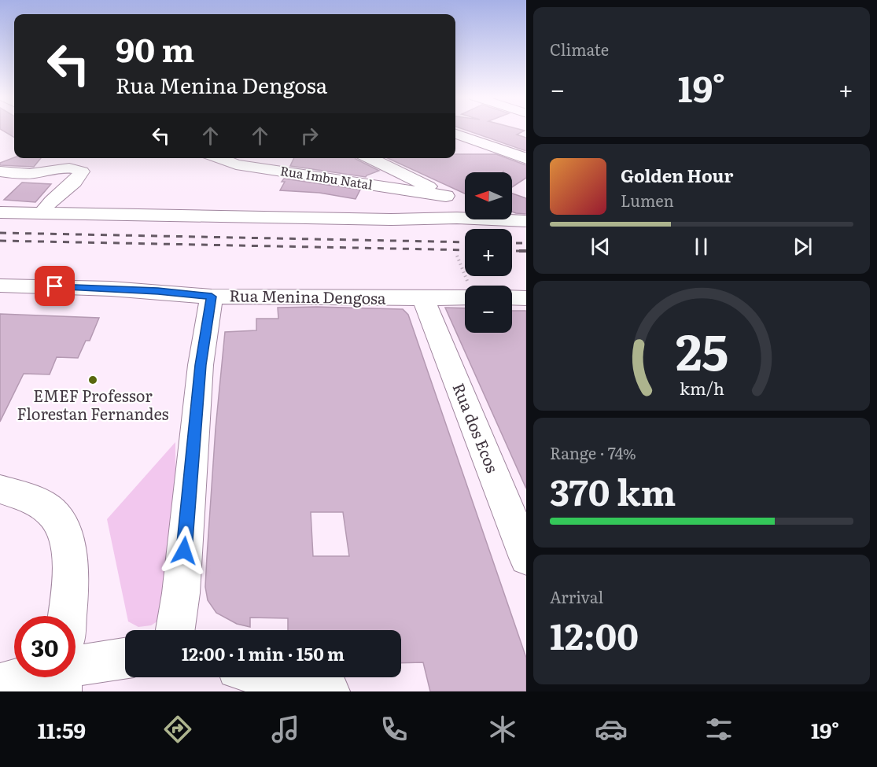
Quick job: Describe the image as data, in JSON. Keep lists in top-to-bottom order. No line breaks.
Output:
{"streets":{"street":["Rua Imbu Natal","Rua Menina Dengosa","Rua dos Ecos"]},"crossings":[["Rua Menina Dengosa","Rua dos Ecos"]],"places":["EMEF Professor Florestan Fernandes"],"north":"left","page":{"tile":["Climate",["Range · 74%","370 km"],["Arrival","12:00"]],"turn":["90 m","Rua Menina Dengosa"],"heat":["−","19°","+"],"song":["Golden Hour","Lumen"],"map_buttons":["+","−"],"limit":"30","trip":"12:00 · 1 min · 150 m","tabs":["11:59","19°"],"gauge":["25","km/h"]}}
